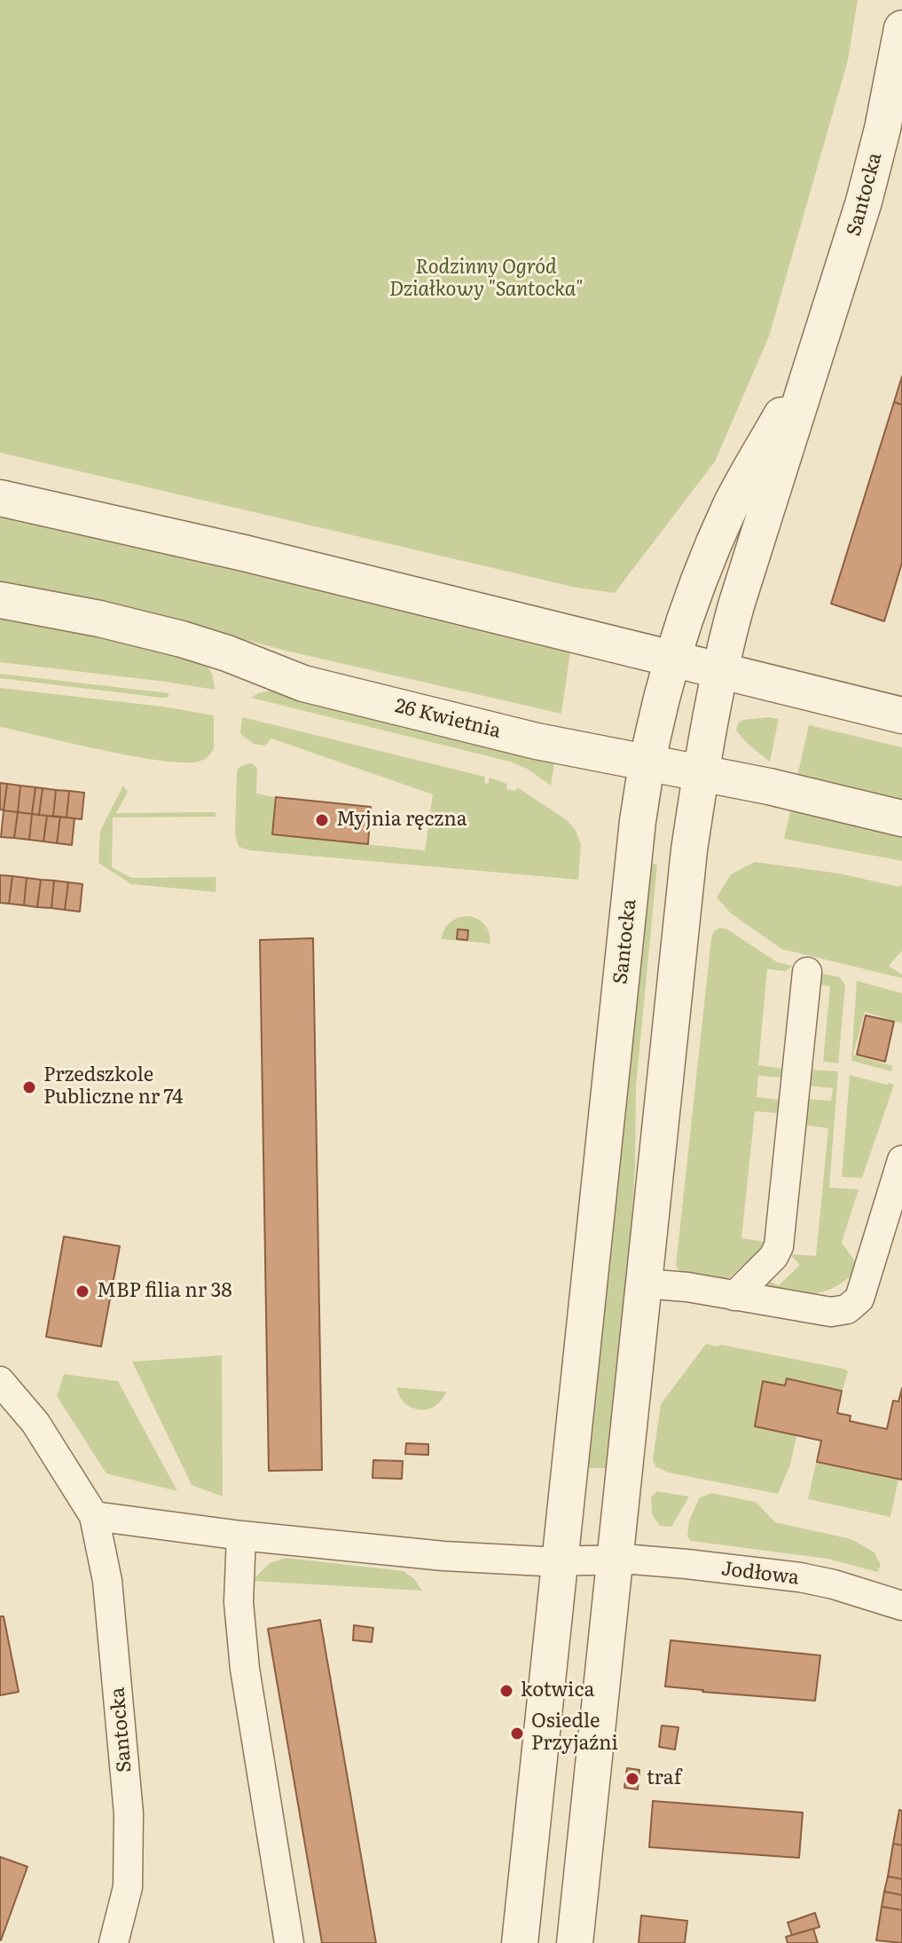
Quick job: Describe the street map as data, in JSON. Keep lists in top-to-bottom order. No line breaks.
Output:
{"streets":{"street":["Santocka","26 Kwietnia","Jodłowa"]},"crossings":[["Santocka","26 Kwietnia"],["Santocka","Jodłowa"]],"parks":["Rodzinny Ogród Działkowy \"Santocka\""],"places":["Myjnia ręczna","Przedszkole Publiczne nr 74","MBP filia nr 38","kotwica","Osiedle Przyjaźni","traf"]}
